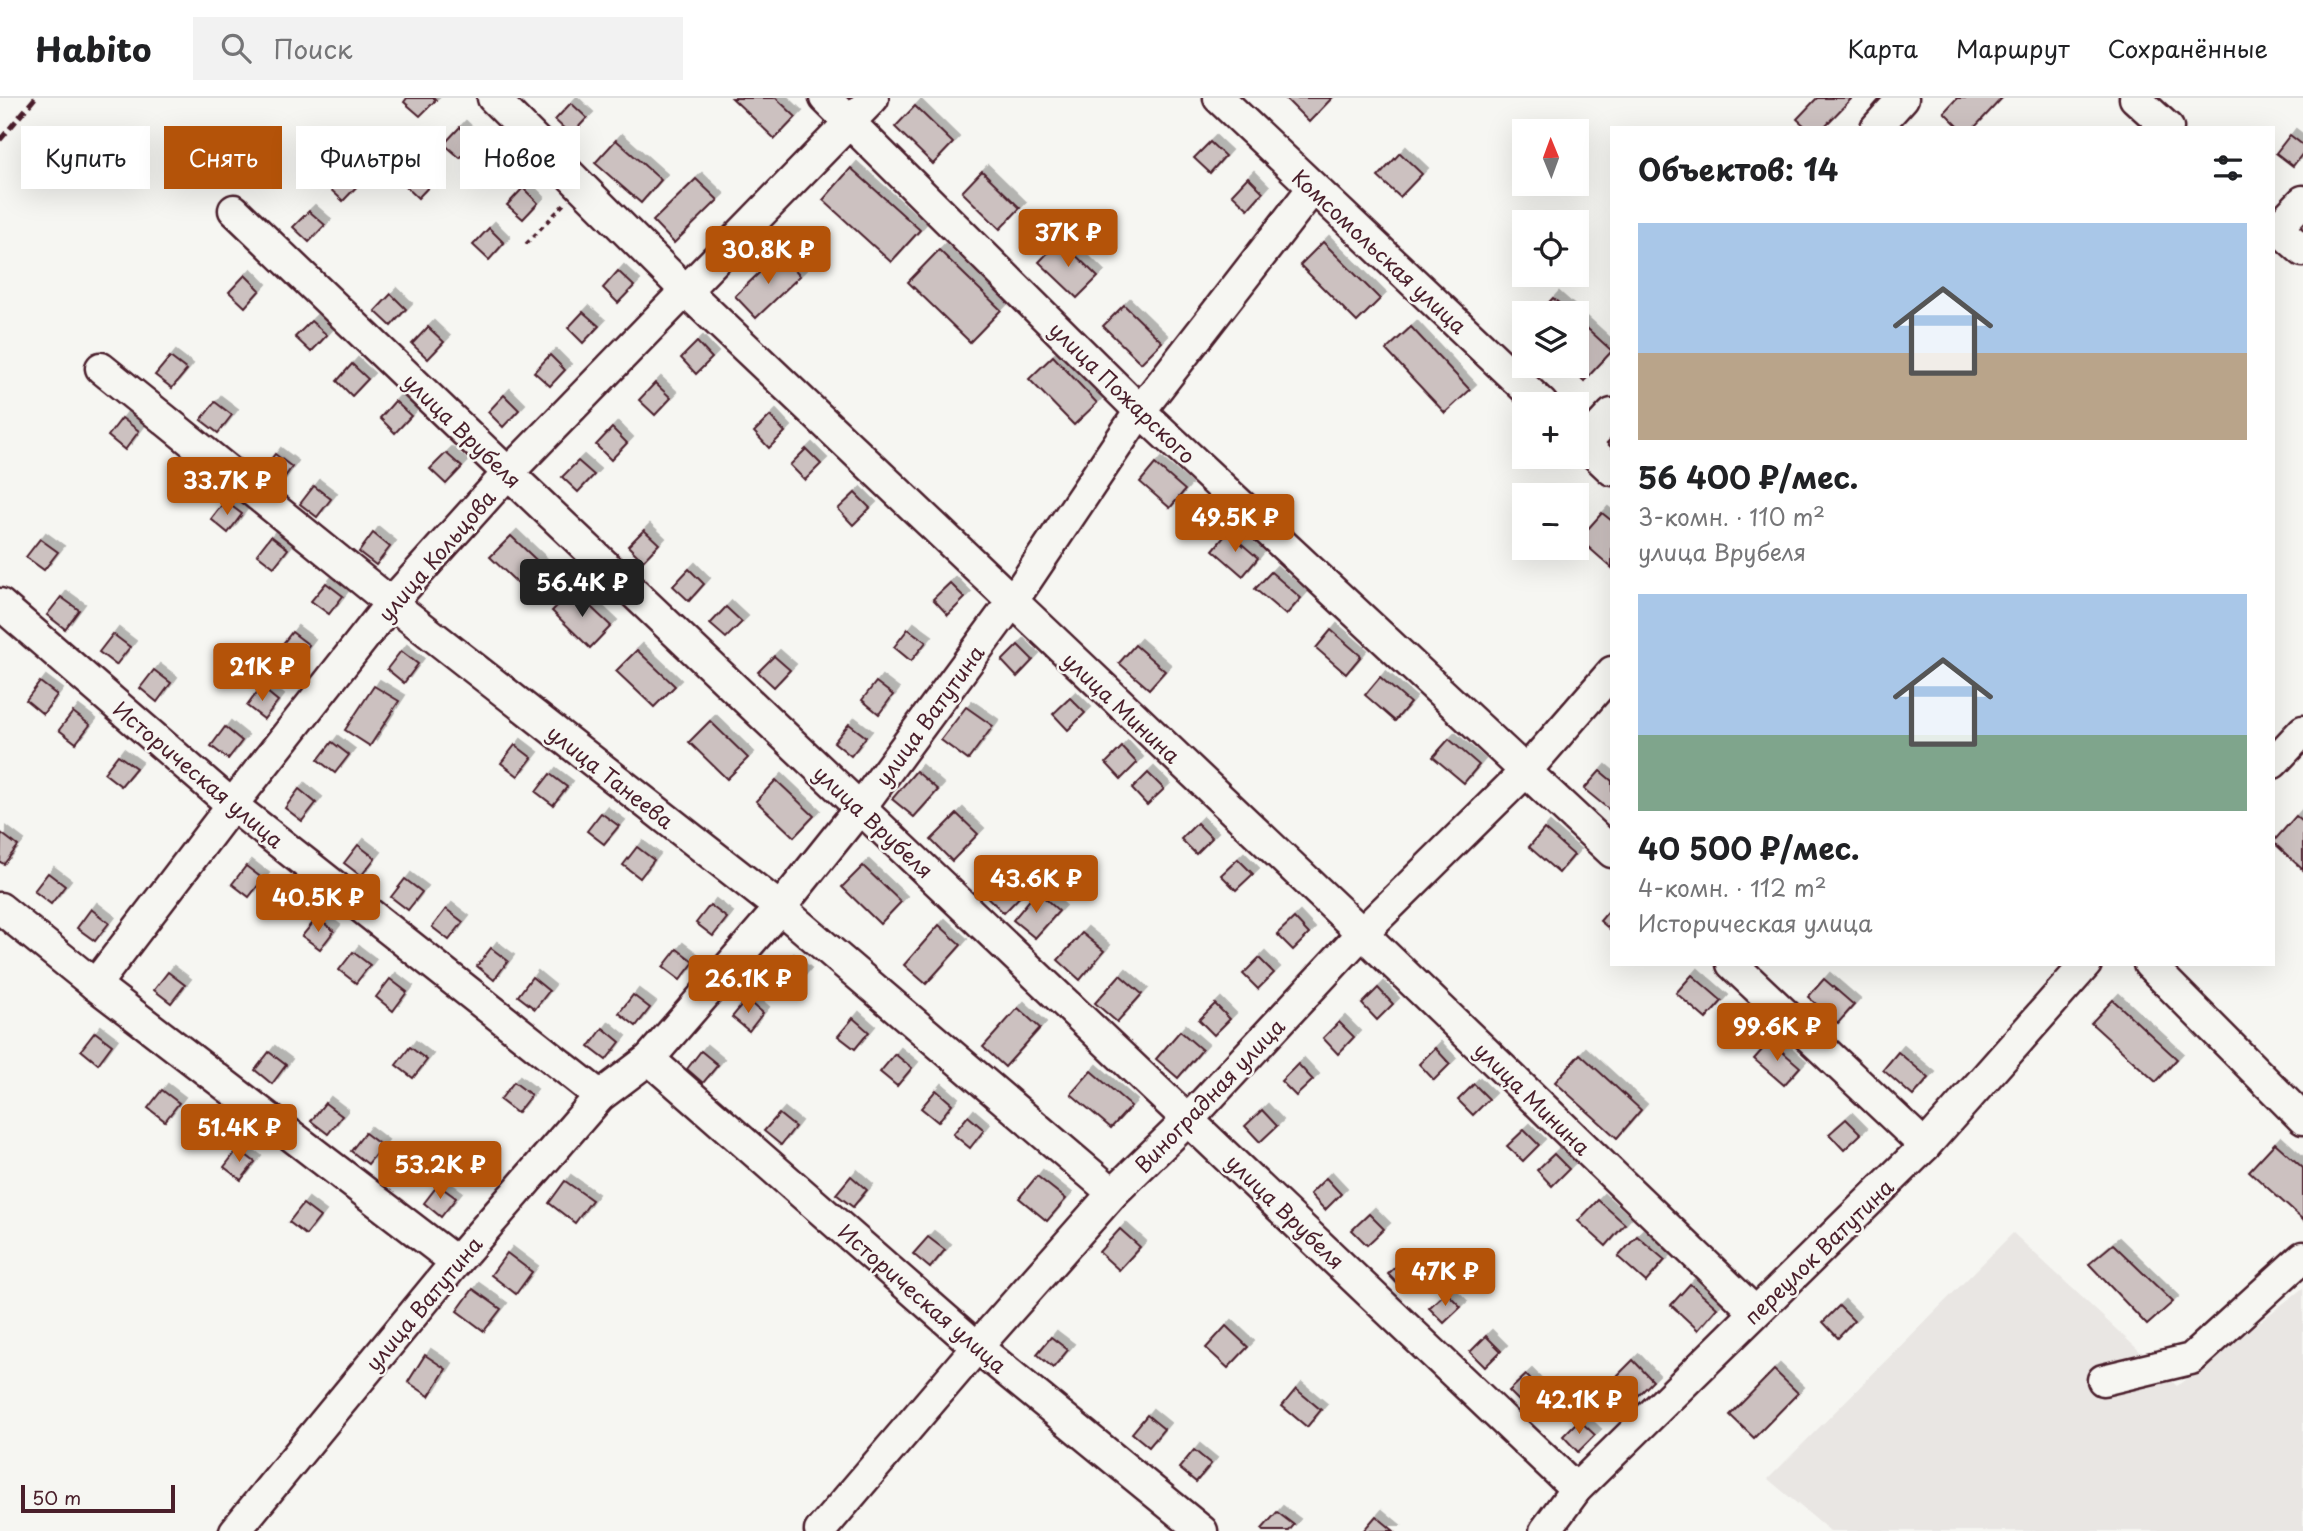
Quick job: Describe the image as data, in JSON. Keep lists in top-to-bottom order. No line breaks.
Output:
{"streets":{"street":["Комсомольская улица","улица Пожарского","улица Врубеля","улица Кольцова","улица Минина","улица Ватутина","Историческая улица","улица Танеева","Виноградная улица","переулок Ватутина"]},"crossings":[["Комсомольская улица","улица Ватутина"],["улица Пожарского","улица Кольцова"],["улица Пожарского","улица Ватутина"],["улица Пожарского","Виноградная улица"],["улица Врубеля","улица Кольцова"],["улица Врубеля","улица Ватутина"],["улица Врубеля","Виноградная улица"],["улица Врубеля","переулок Ватутина"],["улица Кольцова","улица Минина"],["улица Кольцова","Историческая улица"],["улица Кольцова","улица Танеева"],["улица Минина","улица Ватутина"],["улица Минина","Виноградная улица"],["улица Минина","переулок Ватутина"],["улица Ватутина","Историческая улица"],["улица Ватутина","улица Танеева"],["Историческая улица","Виноградная улица"],["улица Танеева","Виноградная улица"]],"scale_bar":"50 m","north":"top","page":{"header":"Habito","search":"Поиск","nav":["Карта","Маршрут","Сохранённые"],"map_buttons":["+","−"],"chip":["Купить","Снять","Фильтры","Новое"],"heading":"Объектов: 14","price":["37K ₽","30.8K ₽","33.7K ₽","49.5K ₽","56.4K ₽","21K ₽","43.6K ₽","40.5K ₽","26.1K ₽","99.6K ₽","51.4K ₽","53.2K ₽","47K ₽","42.1K ₽"],"list":[{"name":"56 400 ₽/мес.","note":"3-комн. · 110 m² · улица Врубеля"},{"name":"40 500 ₽/мес.","note":"4-комн. · 112 m² · Историческая улица"}],"scale":"50 m"}}
